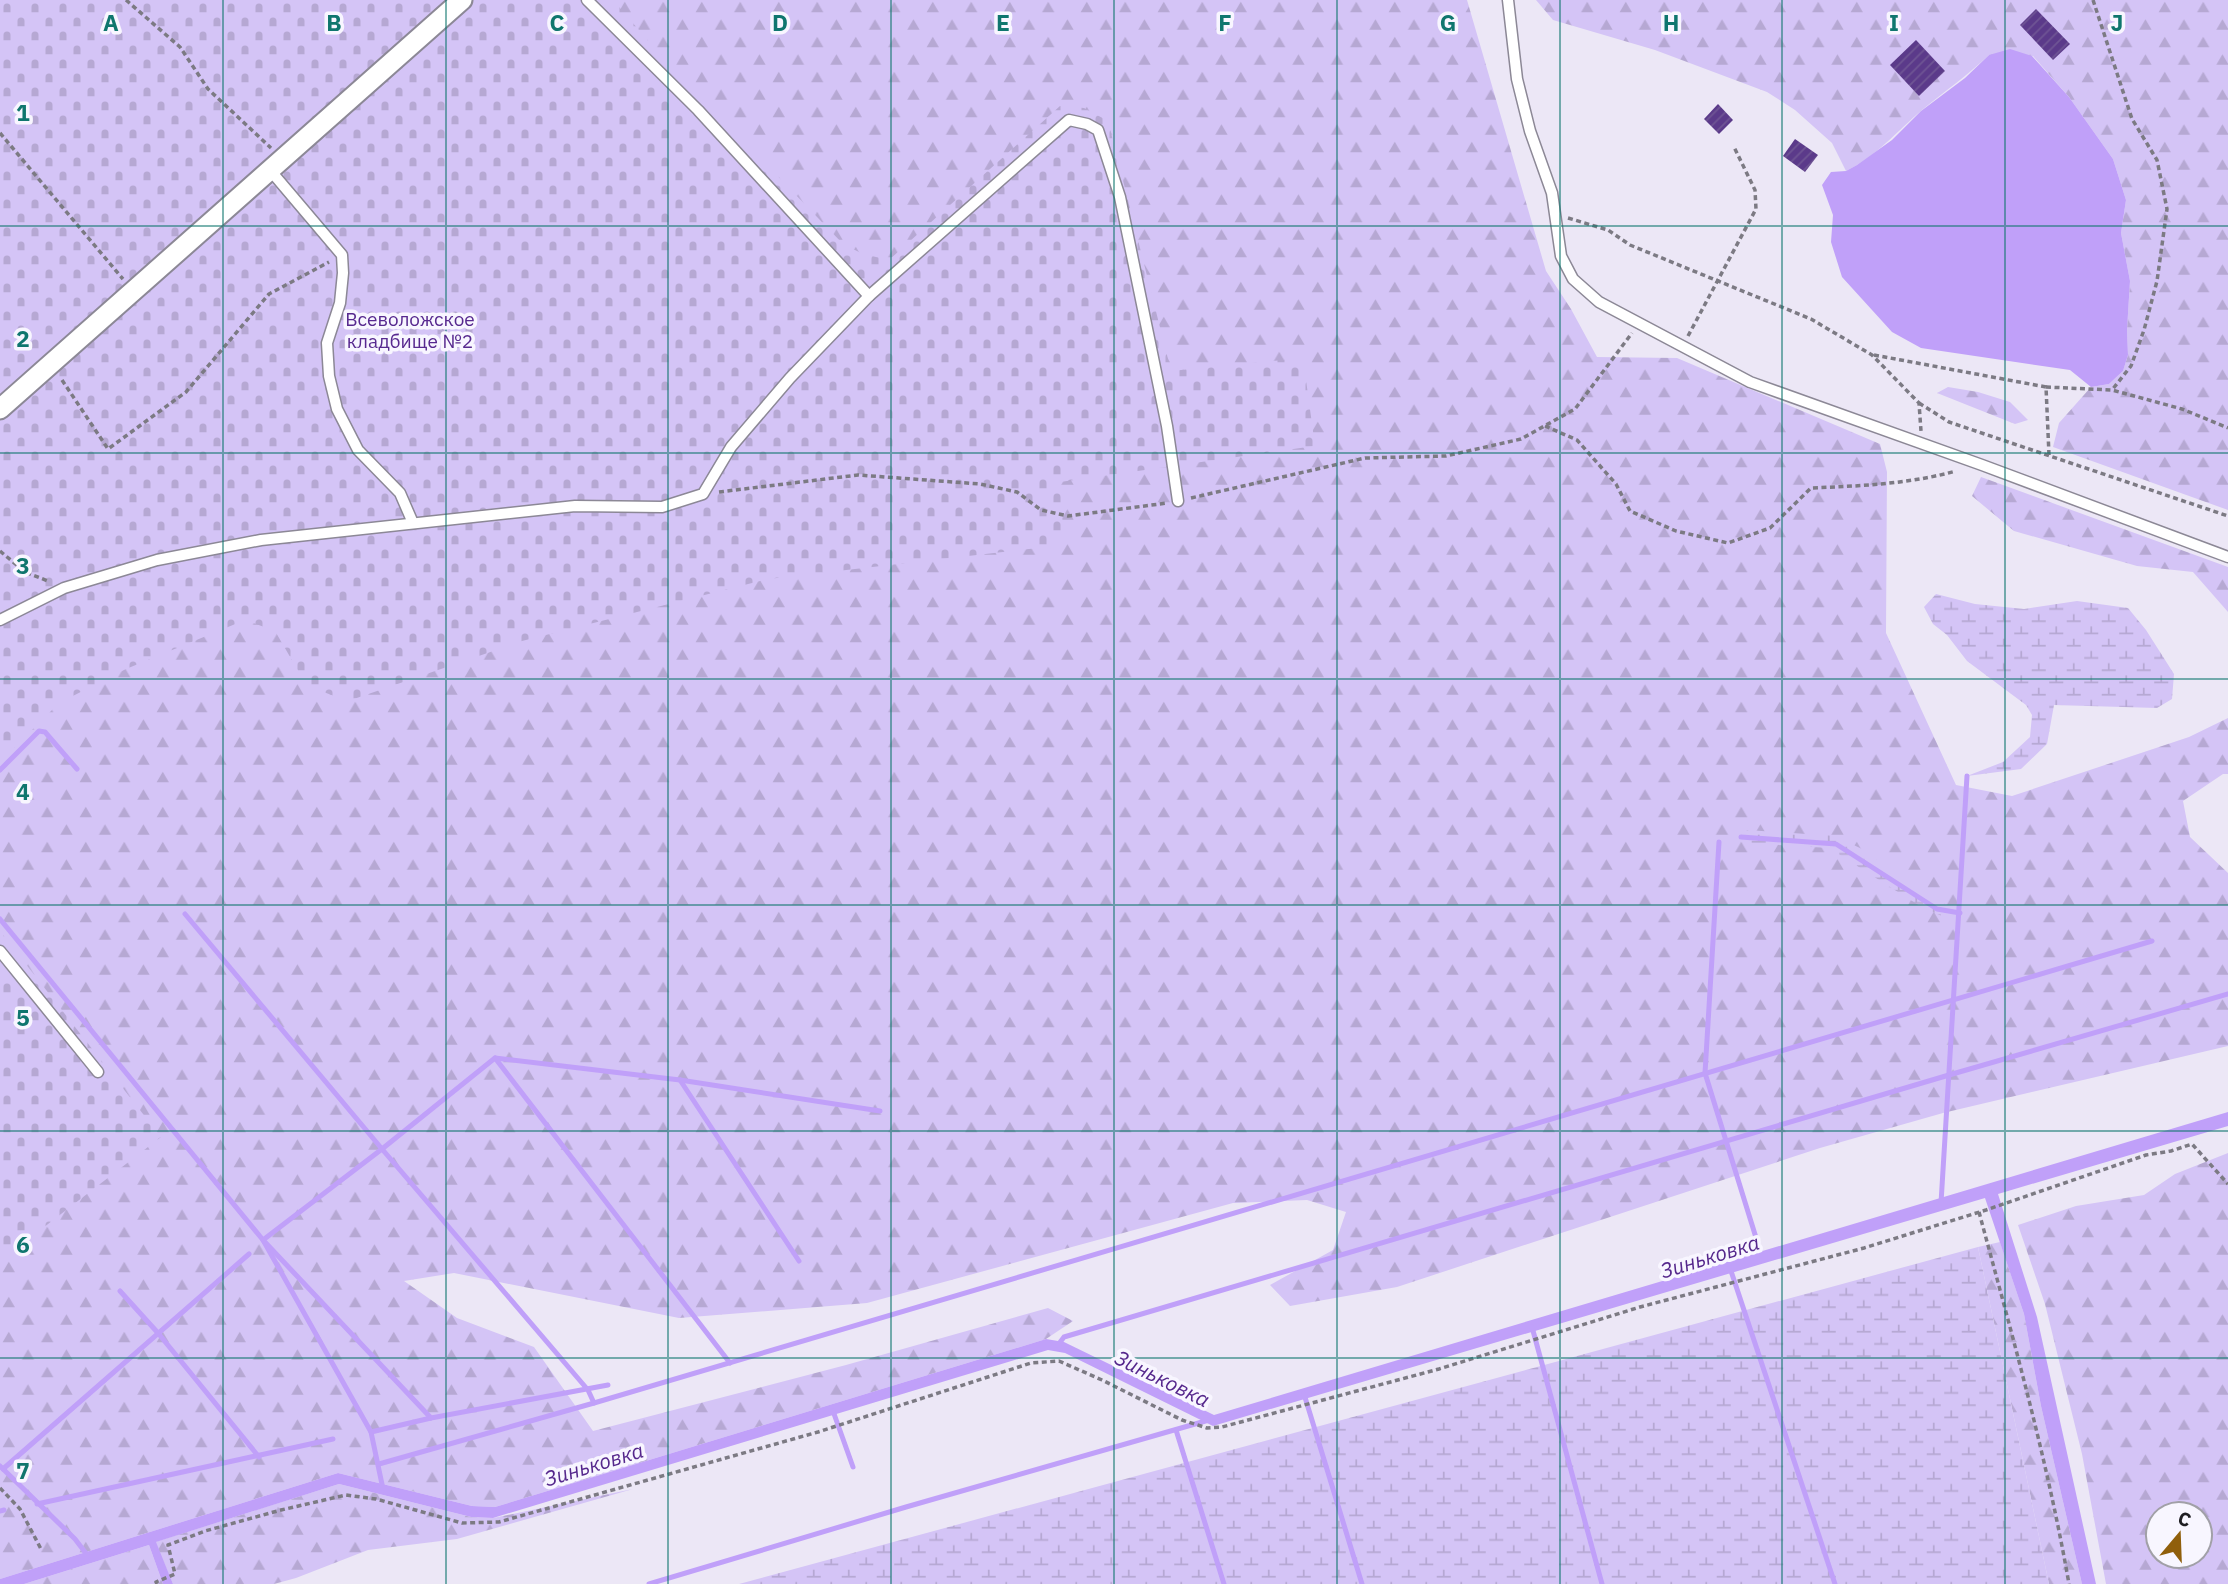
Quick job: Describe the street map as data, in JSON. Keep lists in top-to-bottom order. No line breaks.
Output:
{"water":["Зиньковка"],"parks":["Всеволожское кладбище №2"],"north":"top","grid":{"columns":["A","B","C","D","E","F","G","H","I","J"],"rows":["1","2","3","4","5","6","7"]}}
